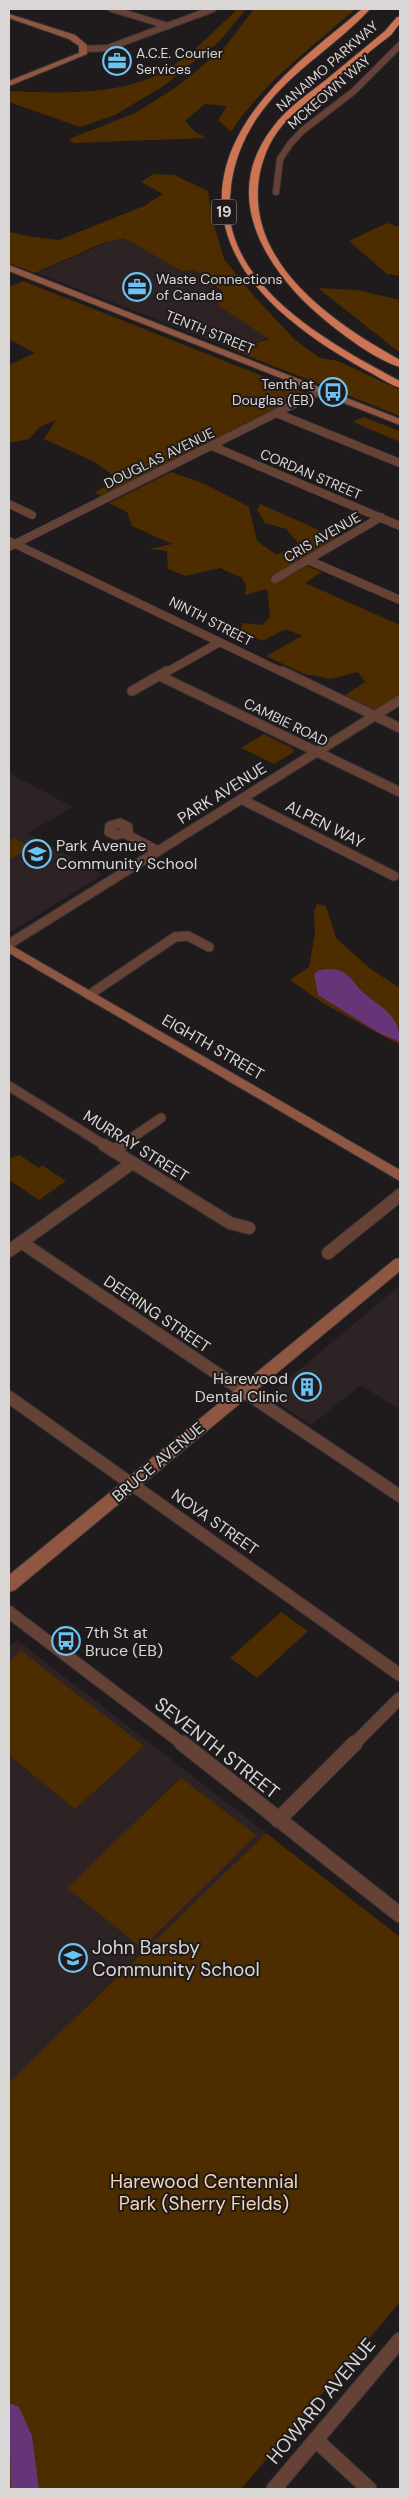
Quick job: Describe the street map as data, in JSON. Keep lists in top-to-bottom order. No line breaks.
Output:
{"streets":{"highway":["NANAIMO PARKWAY","19"],"street":["MCKEOWN WAY","TENTH STREET","DOUGLAS AVENUE","CORDAN STREET","CRIS AVENUE","NINTH STREET","CAMBIE ROAD","PARK AVENUE","ALPEN WAY","EIGHTH STREET","MURRAY STREET","DEERING STREET","BRUCE AVENUE","NOVA STREET","SEVENTH STREET","HOWARD AVENUE"]},"crossings":[["TENTH STREET","DOUGLAS AVENUE"],["DOUGLAS AVENUE","CORDAN STREET"],["DOUGLAS AVENUE","NINTH STREET"],["CORDAN STREET","CRIS AVENUE"],["NINTH STREET","PARK AVENUE"],["CAMBIE ROAD","PARK AVENUE"],["PARK AVENUE","ALPEN WAY"],["DEERING STREET","BRUCE AVENUE"],["BRUCE AVENUE","NOVA STREET"]],"parks":["Harewood Centennial Park (Sherry Fields)"],"places":{"office":["A.C.E. Courier Services","Waste Connections of Canada"],"bus stop":["Tenth at Douglas (EB)","7th St at Bruce (EB)"],"school or university":["Park Avenue Community School","John Barsby Community School"],"building":["Harewood Dental Clinic"]}}
